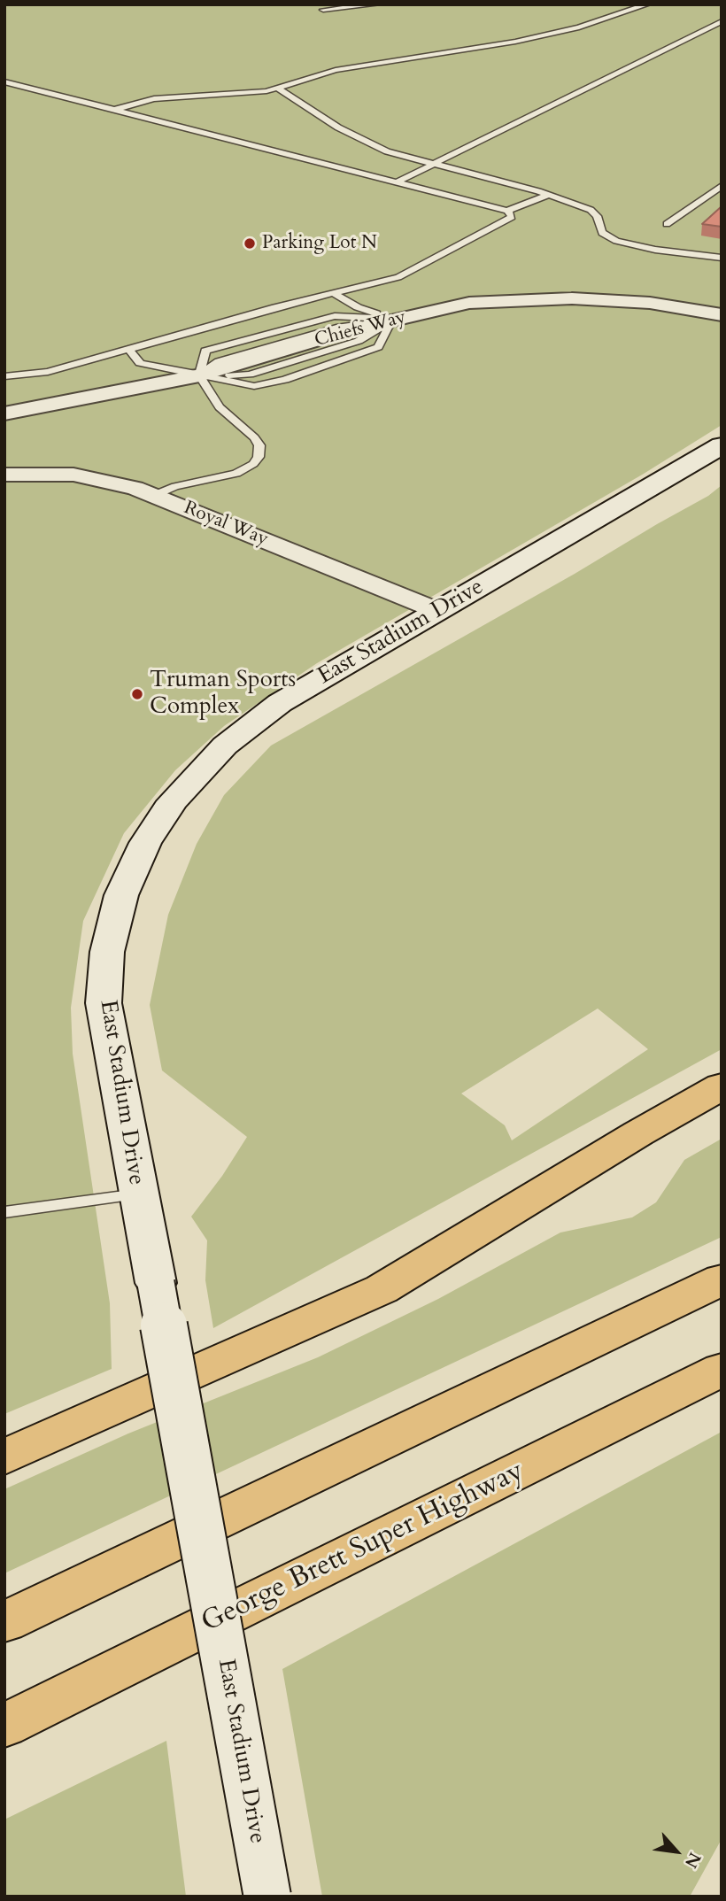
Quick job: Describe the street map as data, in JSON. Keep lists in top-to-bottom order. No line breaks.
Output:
{"streets":{"highway":["George Brett Super Highway"],"main road":["East Stadium Drive"],"street":["Chiefs Way","Royal Way"]},"crossings":[["Royal Way","East Stadium Drive"]],"places":["Parking Lot N","Truman Sports Complex"],"north":"bottom right"}
